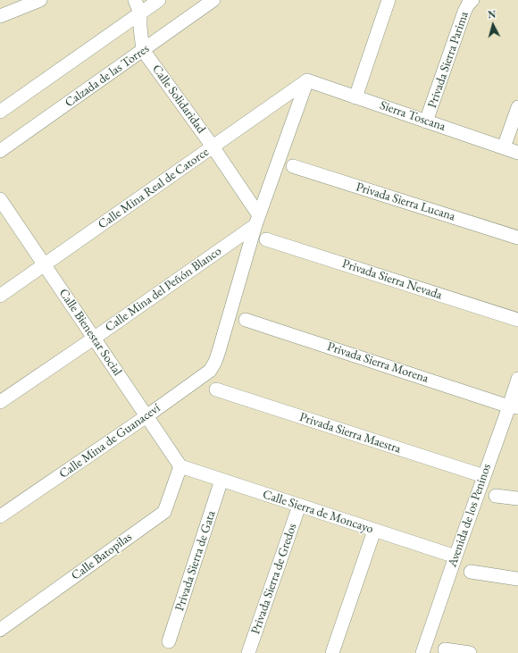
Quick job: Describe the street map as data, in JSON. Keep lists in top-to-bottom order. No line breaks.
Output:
{"streets":{"street":["Privada Sierra Parima","Calzada de las Torres","Calle Solidaridad","Sierra Toscana","Calle Mina Real de Catorce","Privada Sierra Lucana","Privada Sierra Nevada","Calle Mina del Peñón Blanco","Calle Bienestar Social","Privada Sierra Morena","Privada Sierra Maestra","Calle Mina de Guanaceví","Calle Sierra de Moncayo","Avenida de los Peninos","Calle Batopilas","Privada Sierra de Gata","Privada Sierra de Gredos"]},"crossings":[["Privada Sierra Parima","Sierra Toscana"],["Calzada de las Torres","Calle Solidaridad"],["Calle Solidaridad","Calle Mina Real de Catorce"],["Calle Solidaridad","Calle Mina del Peñón Blanco"],["Calle Solidaridad","Calle Mina de Guanaceví"],["Sierra Toscana","Calle Mina Real de Catorce"],["Calle Mina Real de Catorce","Calle Bienestar Social"],["Calle Mina del Peñón Blanco","Calle Bienestar Social"],["Calle Mina del Peñón Blanco","Calle Mina de Guanaceví"],["Calle Bienestar Social","Calle Mina de Guanaceví"],["Calle Bienestar Social","Calle Sierra de Moncayo"],["Calle Bienestar Social","Calle Batopilas"],["Privada Sierra Morena","Avenida de los Peninos"],["Privada Sierra Maestra","Avenida de los Peninos"],["Calle Sierra de Moncayo","Avenida de los Peninos"],["Calle Sierra de Moncayo","Calle Batopilas"],["Calle Sierra de Moncayo","Privada Sierra de Gata"],["Calle Sierra de Moncayo","Privada Sierra de Gredos"]],"north":"top"}
